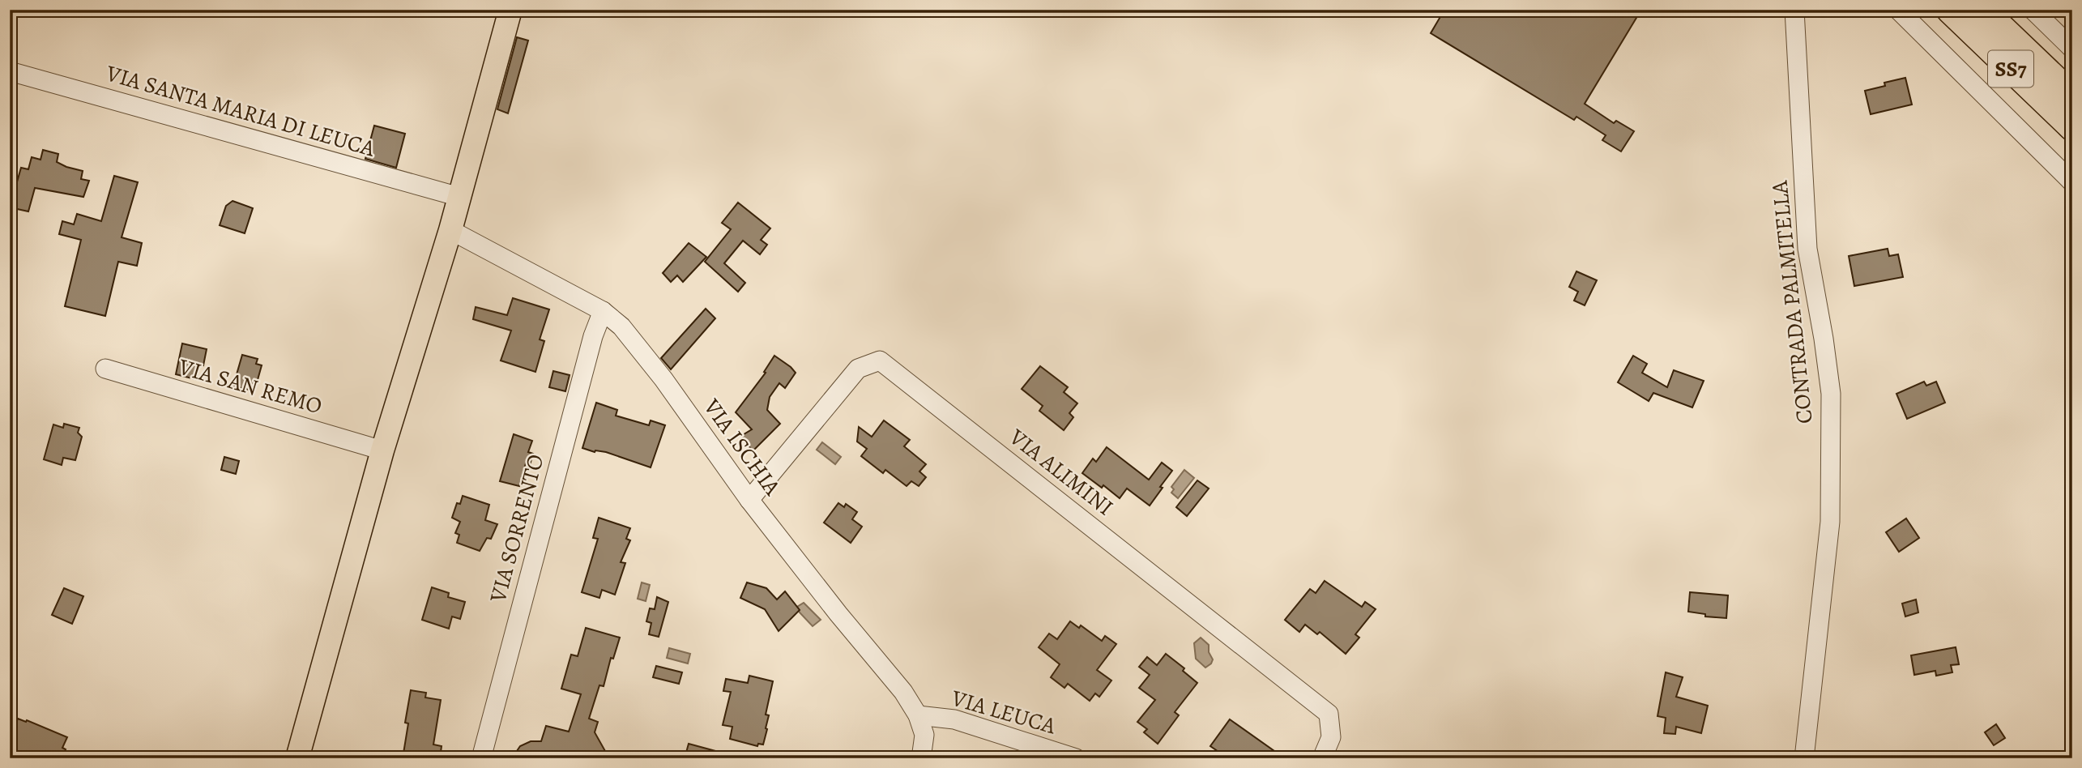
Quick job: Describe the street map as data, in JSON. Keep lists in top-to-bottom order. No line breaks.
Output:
{"streets":{"highway":["SS7"],"street":["VIA SANTA MARIA DI LEUCA","CONTRADA PALMITELLA","VIA SAN REMO","VIA ISCHIA","VIA ALIMINI","VIA SORRENTO","VIA LEUCA"]},"crossings":[["VIA ISCHIA","VIA ALIMINI"],["VIA ISCHIA","VIA SORRENTO"],["VIA ISCHIA","VIA LEUCA"]]}
